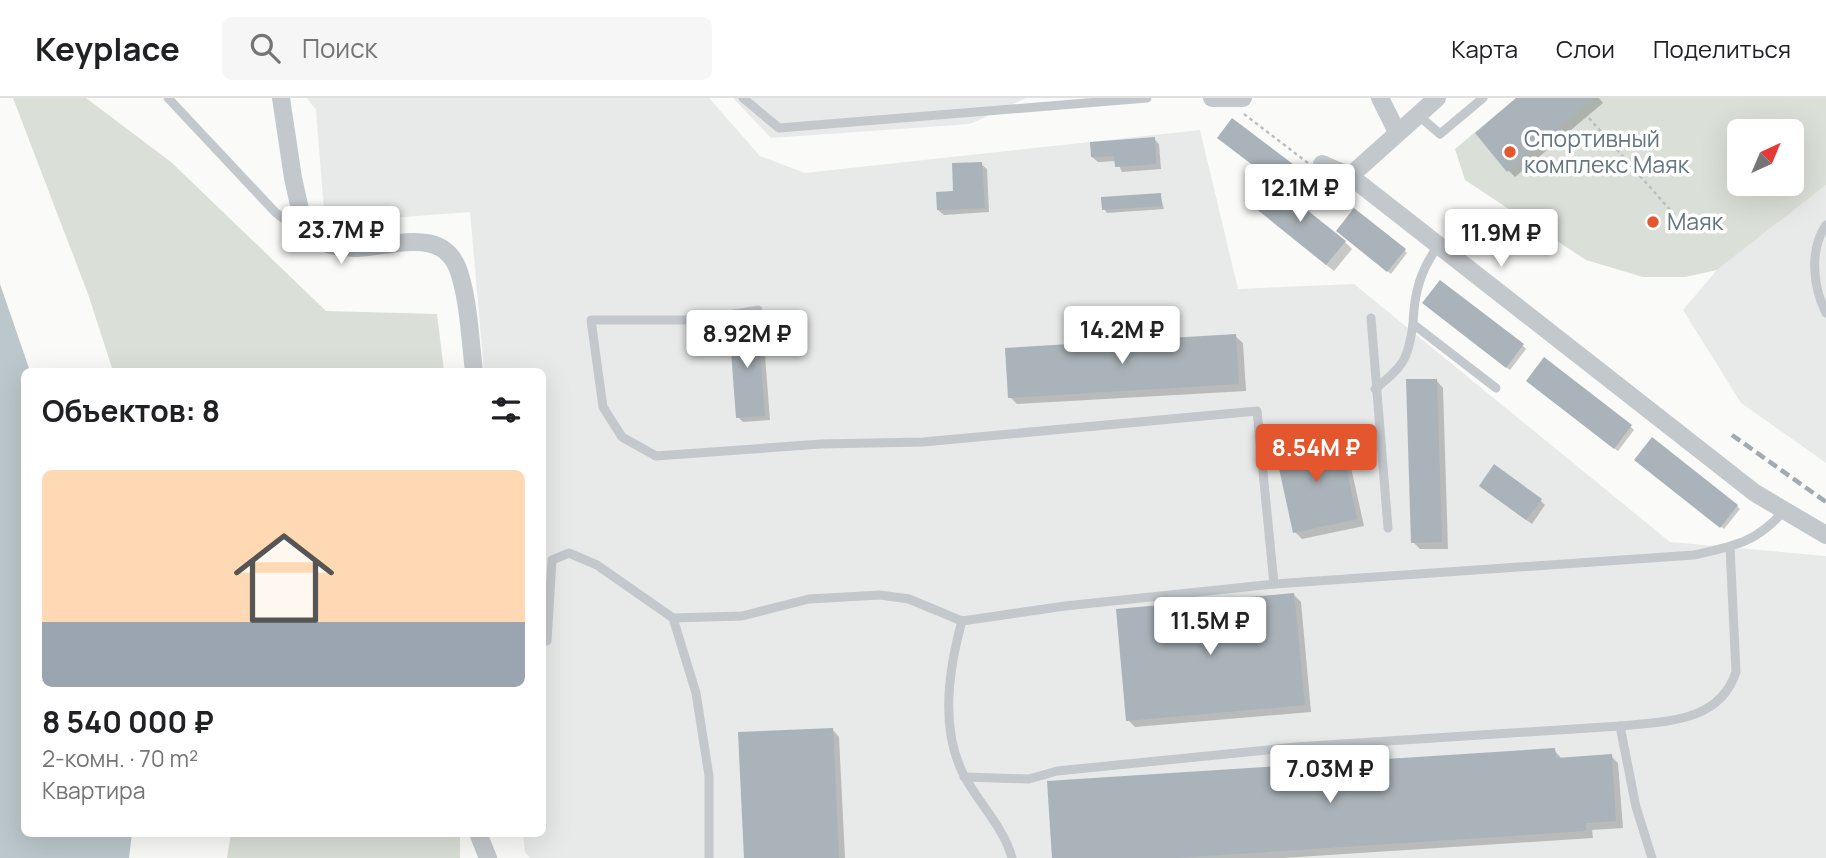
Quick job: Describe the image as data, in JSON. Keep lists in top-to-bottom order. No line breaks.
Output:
{"places":["Спортивный комплекс Маяк","Маяк"],"north":"top right","page":{"header":"Keyplace","search":"Поиск","nav":["Карта","Слои","Поделиться"],"price":["12.1M ₽","23.7M ₽","11.9M ₽","14.2M ₽","8.92M ₽","8.54M ₽","11.5M ₽","7.03M ₽"],"heading":"Объектов: 8","list":[{"name":"8 540 000 ₽","note":"2-комн. · 70 m² · Квартира"}]}}
